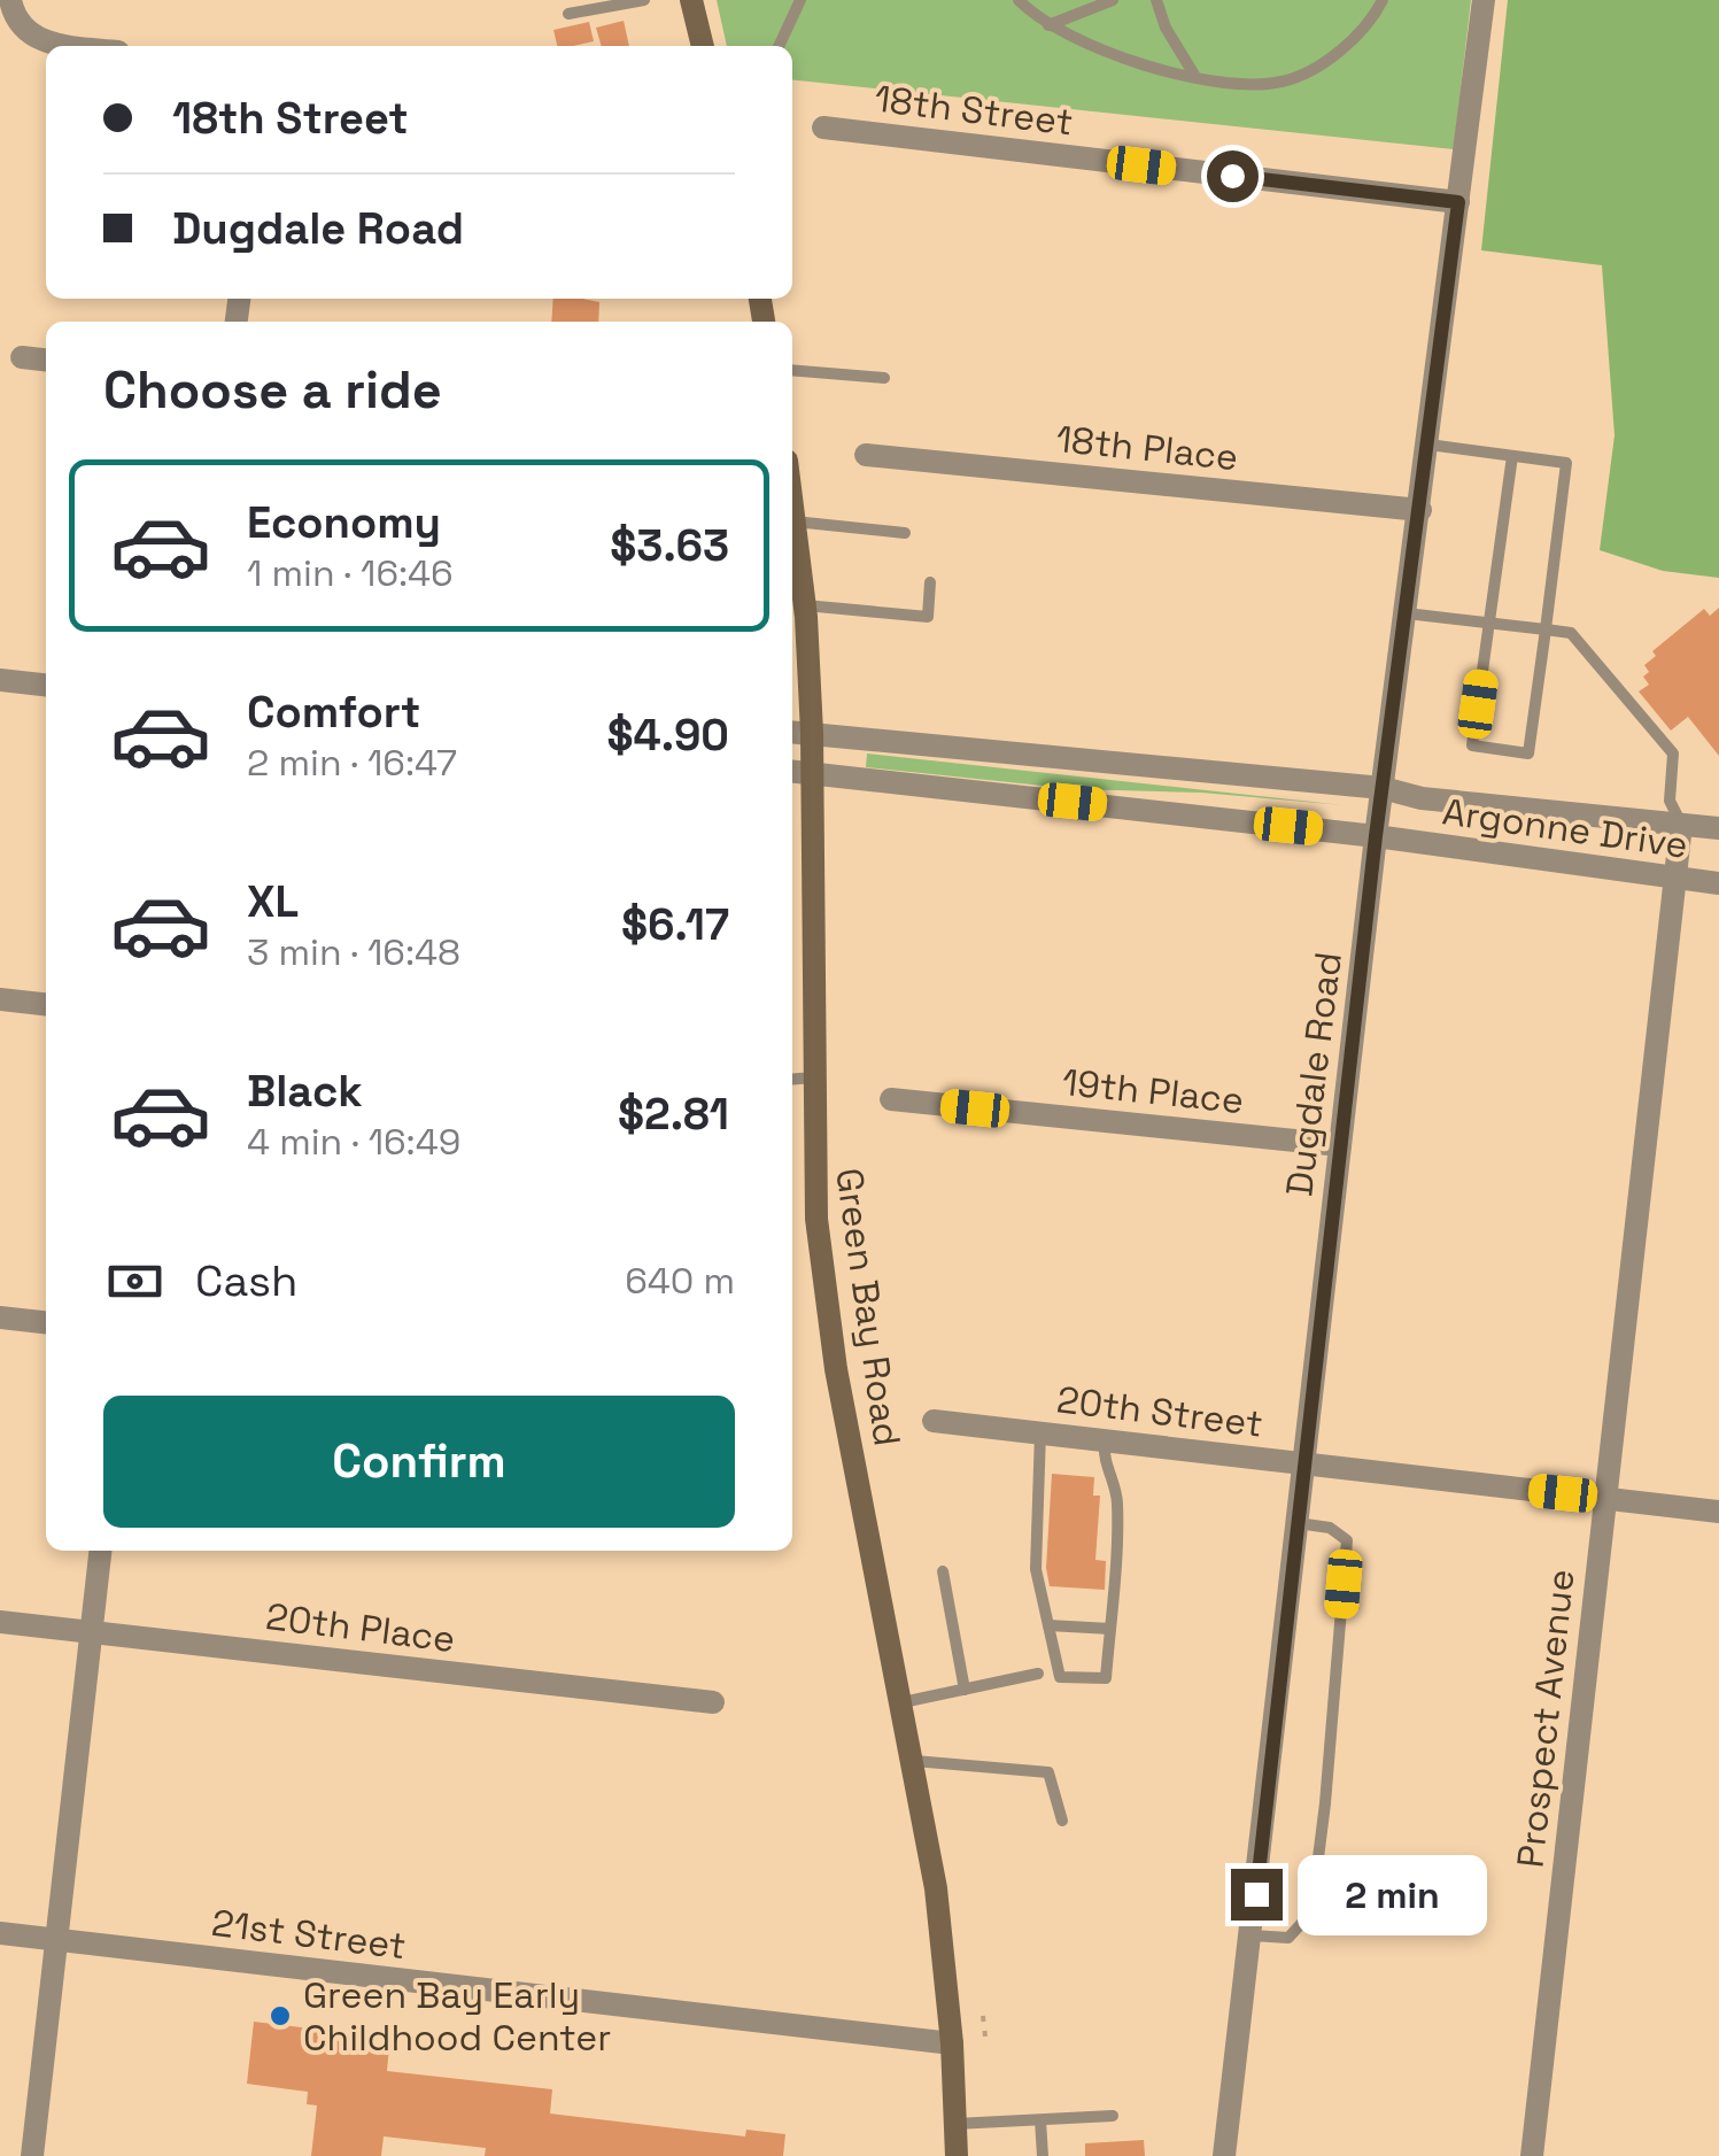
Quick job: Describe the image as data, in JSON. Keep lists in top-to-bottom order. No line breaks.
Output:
{"streets":{"main road":["Green Bay Road"],"street":["18th Street","18th Place","Argonne Drive","Dugdale Road","19th Place","20th Street","20th Place","Prospect Avenue","21st Street"]},"crossings":[["18th Street","Dugdale Road"],["18th Place","Dugdale Road"],["Argonne Drive","Dugdale Road"],["Argonne Drive","Green Bay Road"],["Argonne Drive","Prospect Avenue"],["Dugdale Road","19th Place"],["Dugdale Road","20th Street"],["Green Bay Road","21st Street"],["20th Street","Prospect Avenue"]],"places":["Green Bay Early Childhood Center"],"page":{"banner":["18th Street","Dugdale Road"],"heading":"Choose a ride","list":[{"name":"Economy","note":"1 min · 16:46","value":"$3.63"},{"name":"Comfort","note":"2 min · 16:47","value":"$4.90"},{"name":"XL","note":"3 min · 16:48","value":"$6.17"},{"name":"Black","note":"4 min · 16:49","value":"$2.81"}],"pay":["Cash","640 m"],"buttons":"Confirm","bubble":"2 min"}}
